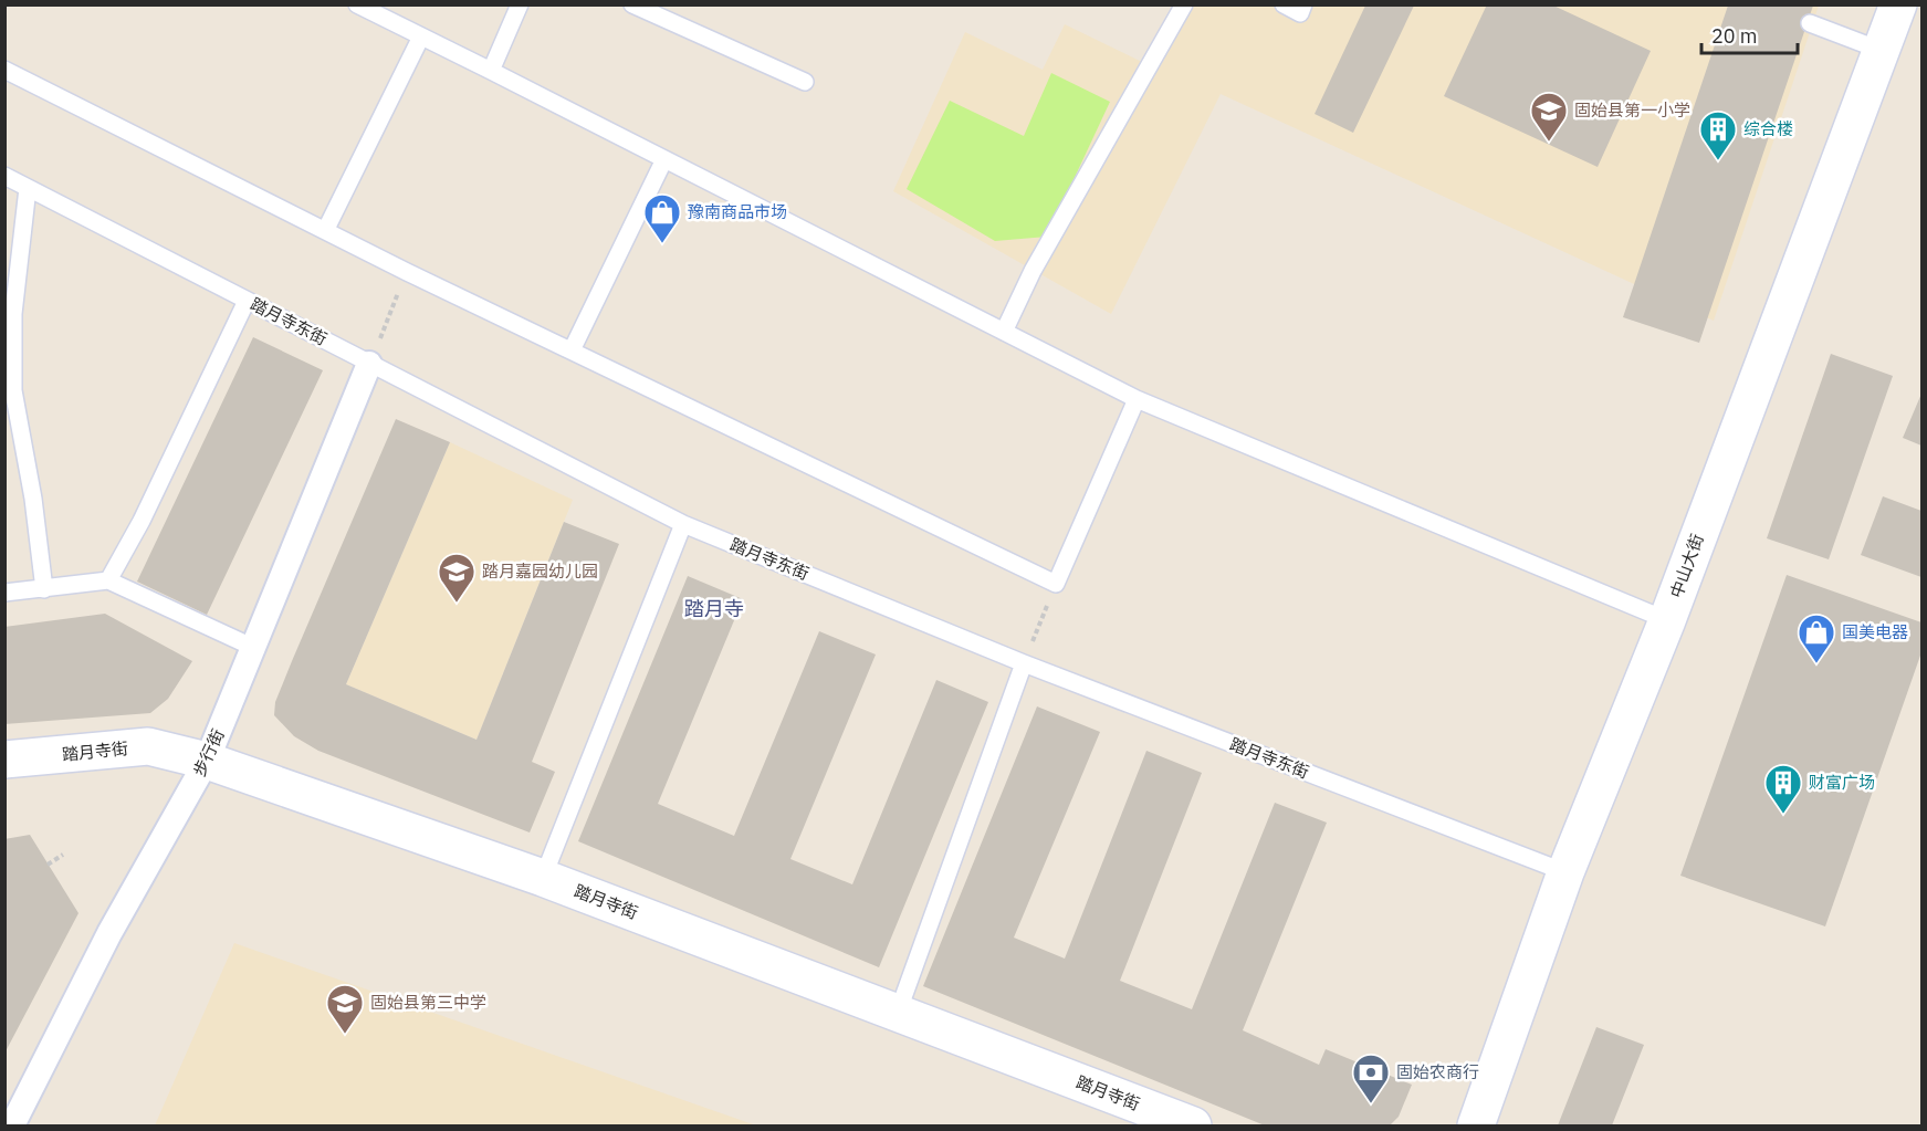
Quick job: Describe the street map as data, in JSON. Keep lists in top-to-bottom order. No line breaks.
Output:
{"streets":{"street":["中山大街","踏月寺街","步行街"],"lane":["踏月寺东街"]},"crossings":[["踏月寺东街","中山大街"],["踏月寺东街","步行街"],["踏月寺街","步行街"]],"districts":["踏月寺"],"places":{"school or university":["固始县第一小学","踏月嘉园幼儿园","固始县第三中学"],"building":["综合楼","财富广场"],"shop":["豫南商品市场","国美电器"],"bank":["固始农商行"]},"scale_bar":"20 m"}
